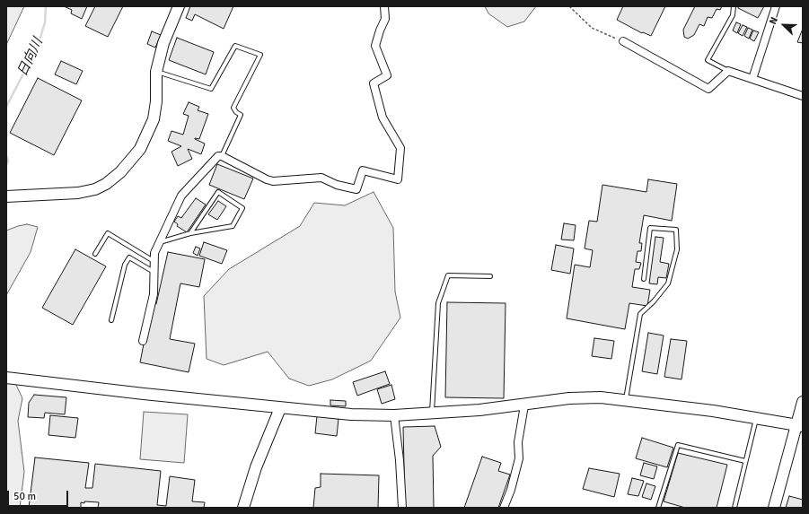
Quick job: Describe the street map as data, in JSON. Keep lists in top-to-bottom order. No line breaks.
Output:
{"water":["日向川"],"scale_bar":"50 m","north":"top left"}
